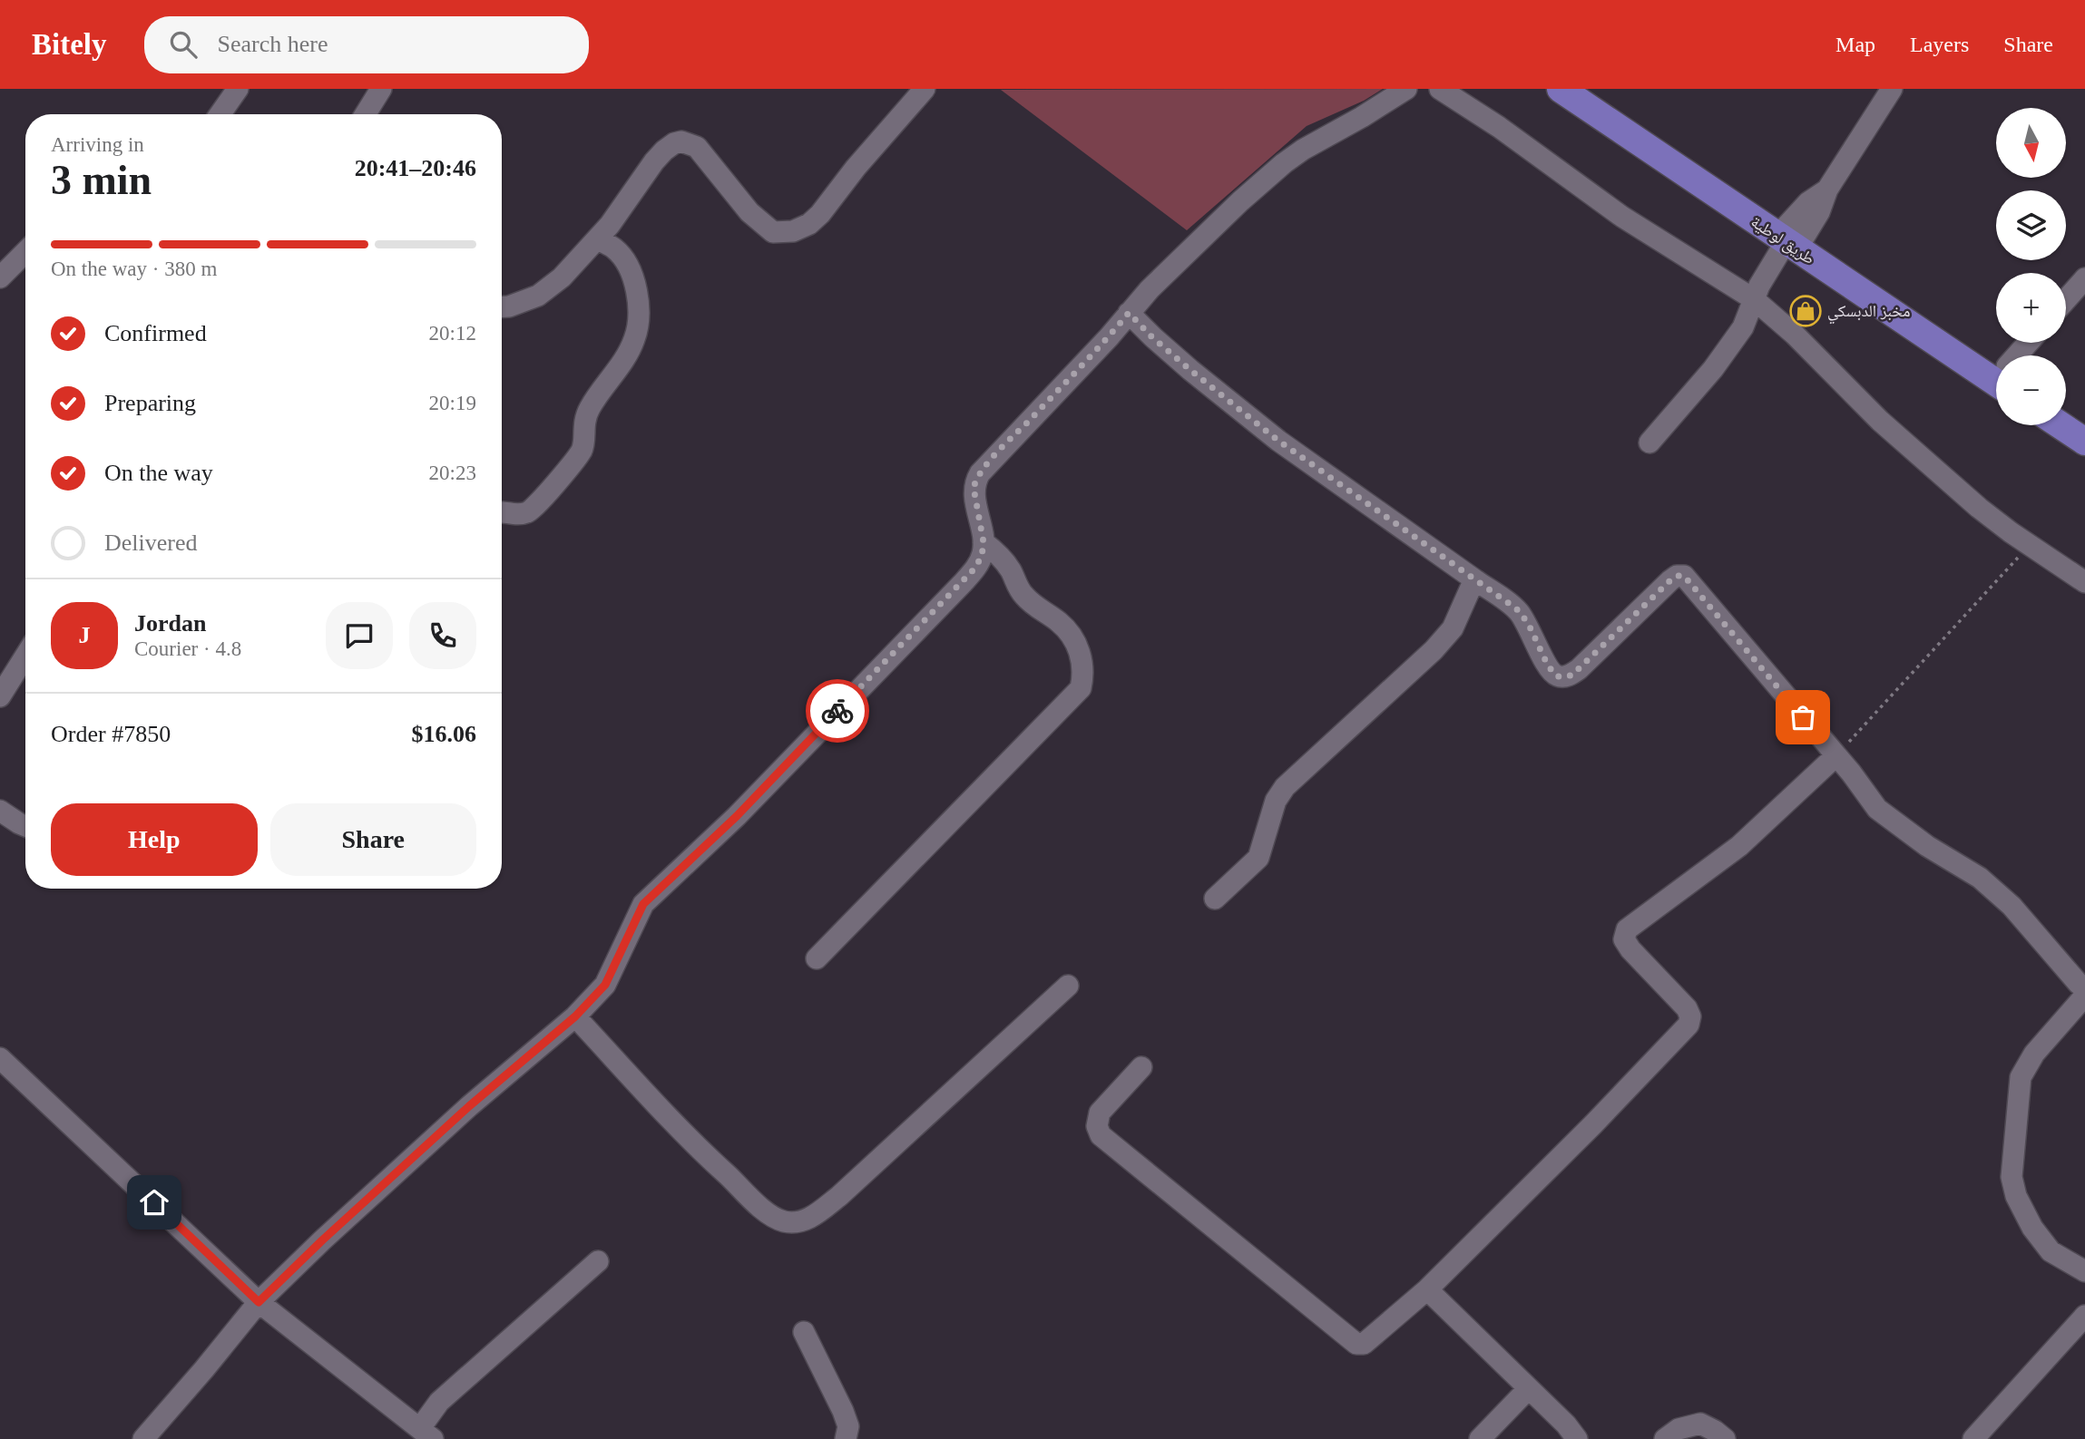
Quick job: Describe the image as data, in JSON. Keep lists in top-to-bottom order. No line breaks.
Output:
{"streets":{"main road":["طريق لوطية"]},"places":{"shop":["مخبز الدبسكي"]},"north":"bottom","page":{"header":"Bitely","search":"Search here","nav":["Map","Layers","Share"],"map_buttons":["+","−"],"heading":["3 min","Arriving in","20:41–20:46"],"panel":["Jordan","Courier · 4.8","Order #7850","$16.06"],"bar":"On the way · 380 m","list":[["Confirmed","20:12"],["Preparing","20:19"],["On the way","20:23"],"Delivered"],"round":"J","buttons":["Help","Share"]}}
